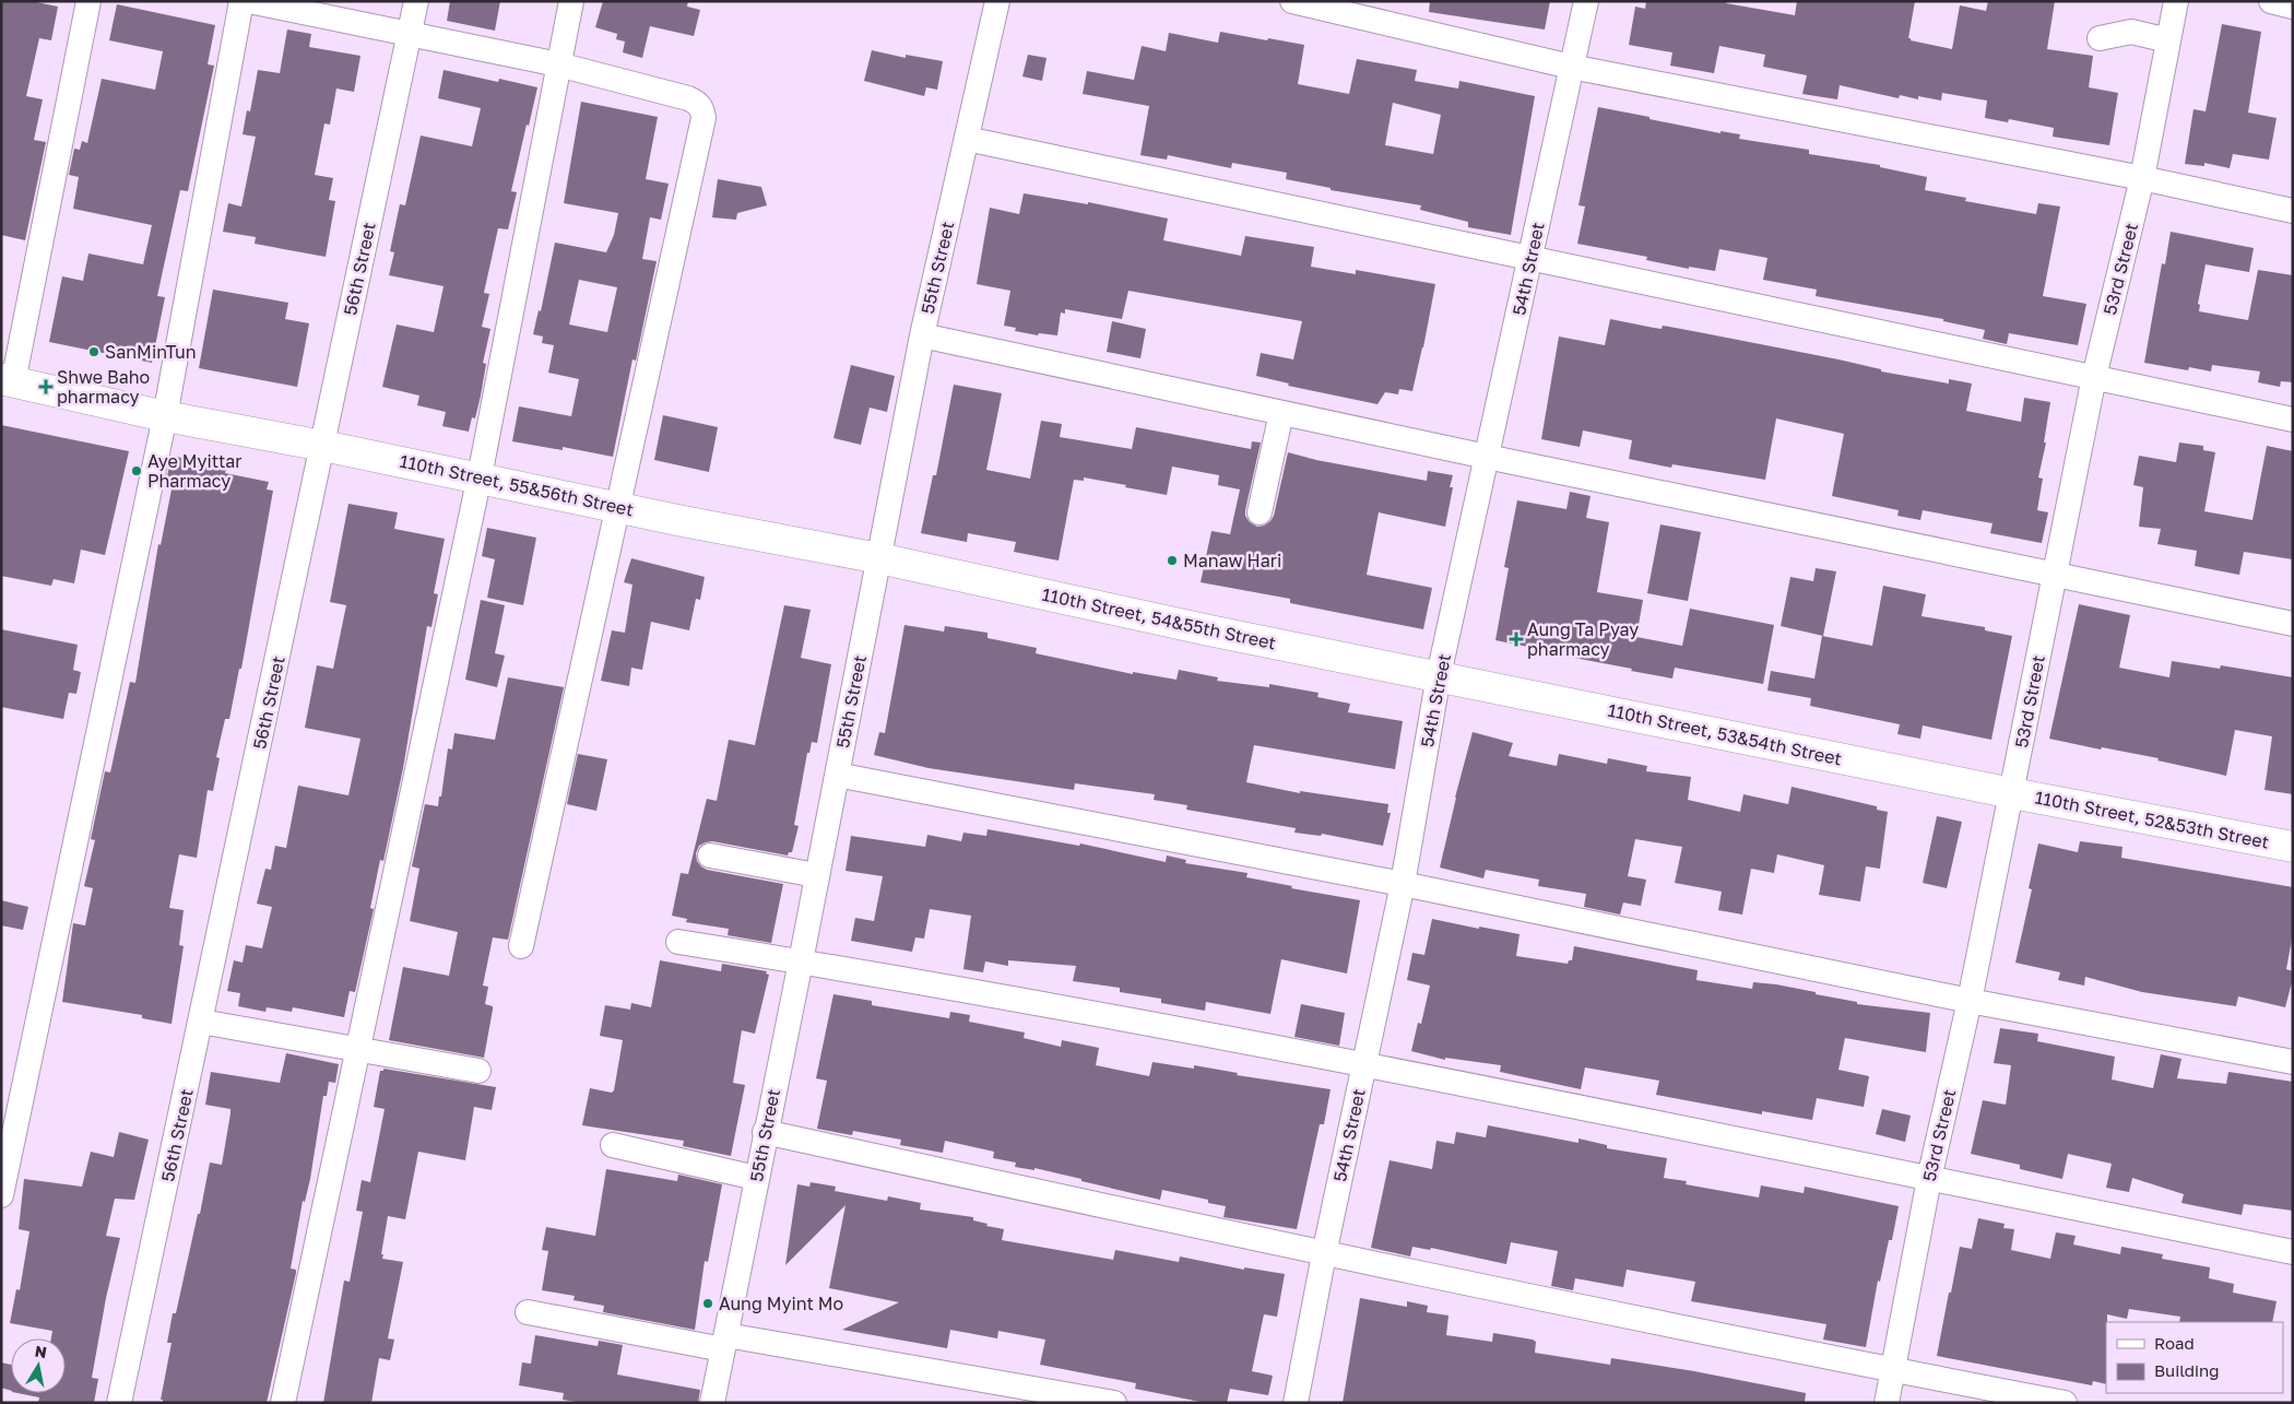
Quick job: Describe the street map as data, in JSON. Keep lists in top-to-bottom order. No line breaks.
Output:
{"streets":{"main road":["110th Street, 55&56th Street","110th Street, 54&55th Street","110th Street, 53&54th Street","110th Street, 52&53th Street"],"street":["55th Street","56th Street","54th Street","53rd Street"]},"crossings":[["55th Street","110th Street, 54&55th Street"],["56th Street","110th Street, 55&56th Street"],["54th Street","110th Street, 54&55th Street"],["54th Street","110th Street, 53&54th Street"],["53rd Street","110th Street, 53&54th Street"],["53rd Street","110th Street, 52&53th Street"],["110th Street, 55&56th Street","110th Street, 54&55th Street"],["110th Street, 54&55th Street","110th Street, 53&54th Street"],["110th Street, 53&54th Street","110th Street, 52&53th Street"]],"places":{"other":["SanMinTun","Aye Myittar Pharmacy","Manaw Hari","Aung Myint Mo"],"health":["Shwe Baho pharmacy","Aung Ta Pyay pharmacy"]},"legend":["Road","Building"],"north":"top"}
